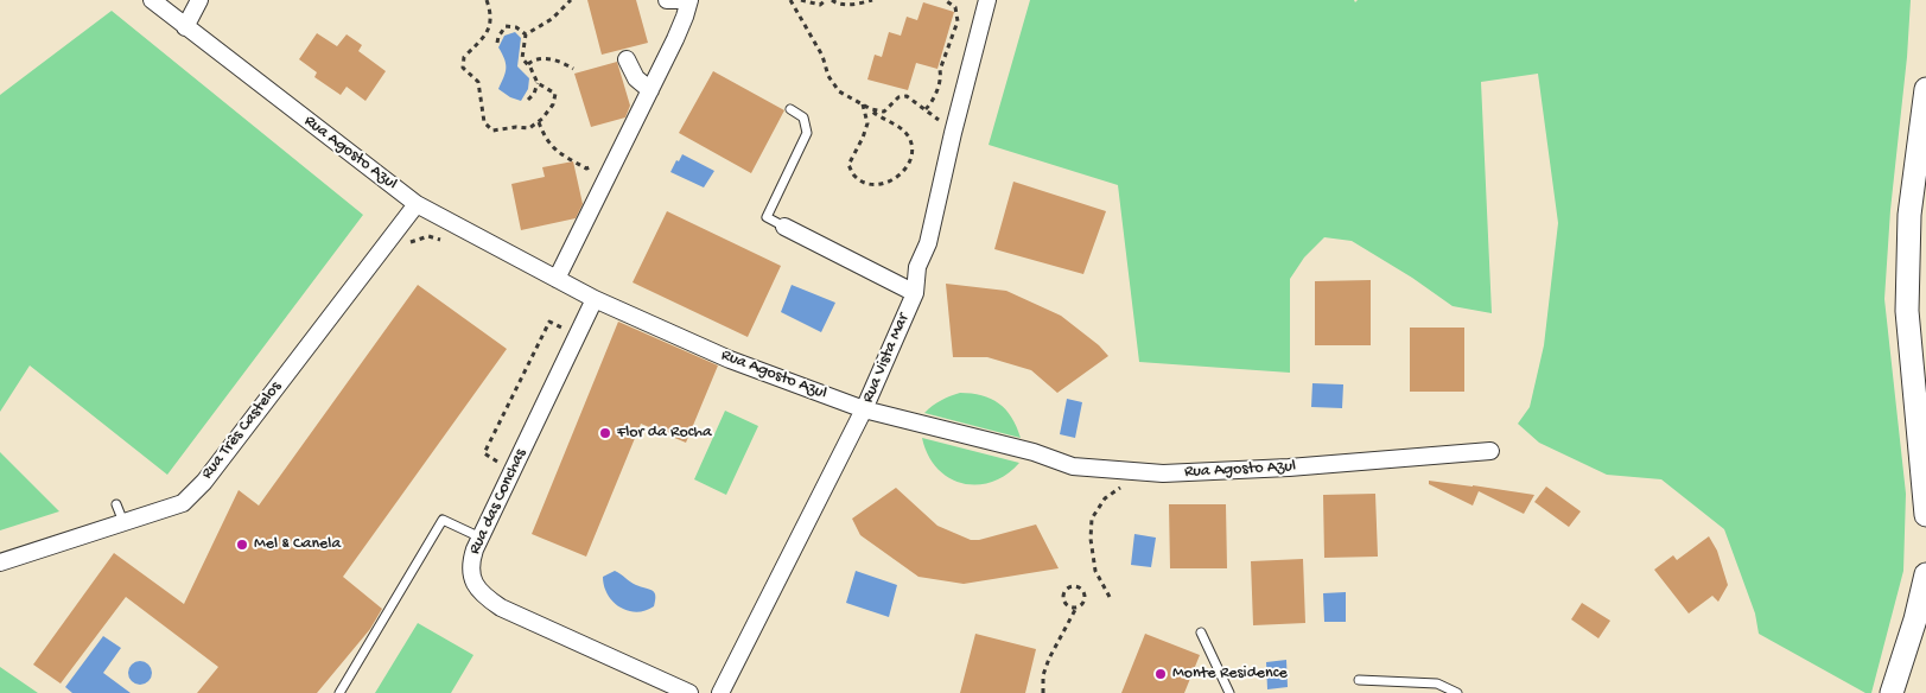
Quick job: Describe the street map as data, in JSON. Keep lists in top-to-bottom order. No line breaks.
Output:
{"streets":{"street":["Rua Agosto Azul","Rua Vista Mar","Rua Três Castelos","Rua das Conchas"]},"crossings":[["Rua Agosto Azul","Rua Vista Mar"],["Rua Agosto Azul","Rua Três Castelos"],["Rua Agosto Azul","Rua das Conchas"]],"places":["Flor da Rocha","Mel & Canela","Monte Residence"]}
